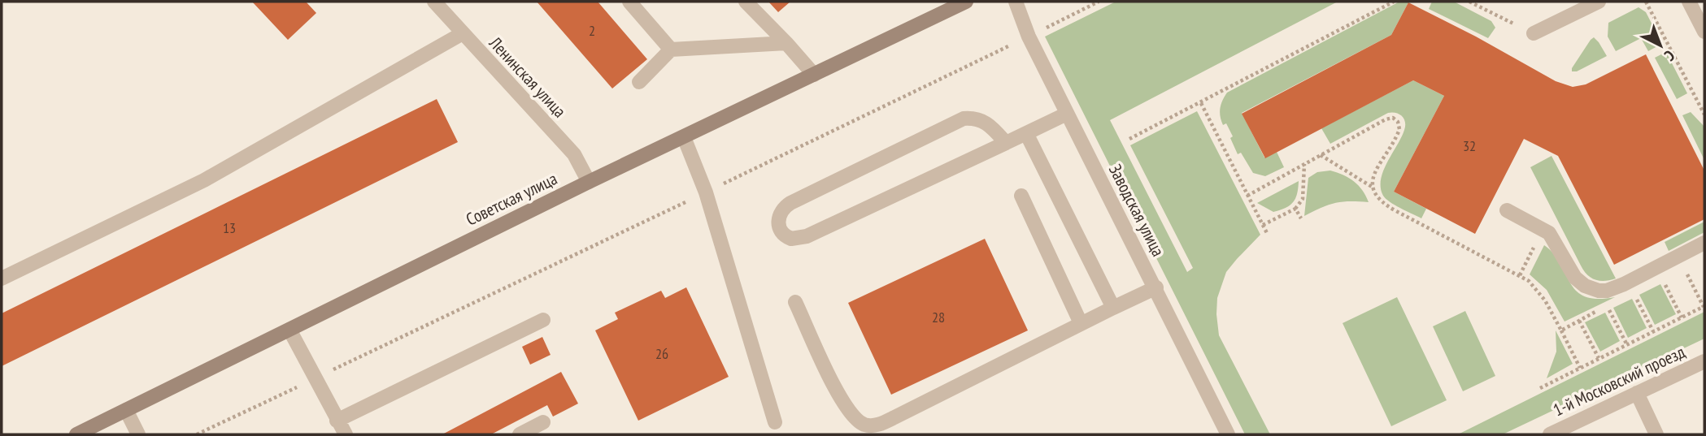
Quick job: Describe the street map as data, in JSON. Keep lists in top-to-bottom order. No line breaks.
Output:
{"streets":{"main road":["Советская улица"],"street":["Ленинская улица","Заводская улица","1-й Московский проезд"]},"crossings":[["Ленинская улица","Советская улица"]],"house_numbers":["2","32","13","28","26"],"north":"bottom right"}
